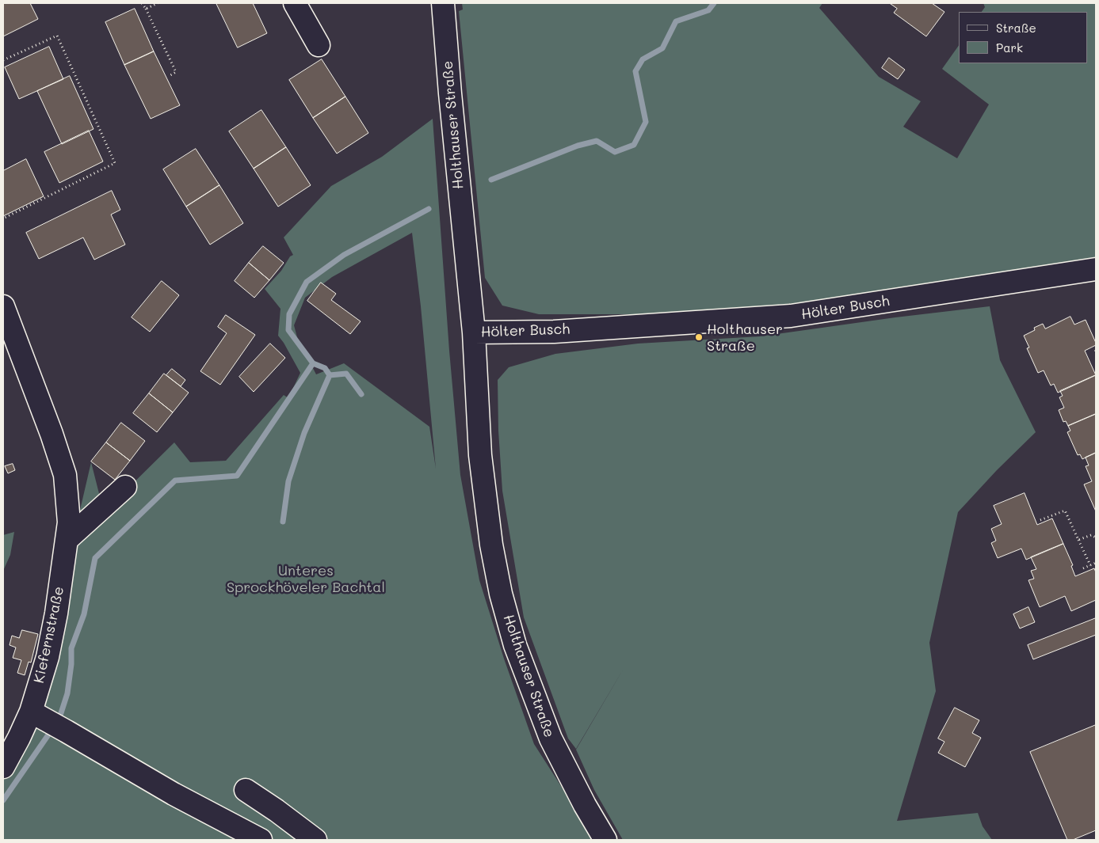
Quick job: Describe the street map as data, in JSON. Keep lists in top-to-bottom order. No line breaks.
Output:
{"streets":{"street":["Holthauser Straße","Hölter Busch","Kiefernstraße"]},"crossings":[["Holthauser Straße","Hölter Busch"]],"parks":["Unteres Sprockhöveler Bachtal"],"places":["Holthauser Straße"],"legend":["Straße","Park"]}
